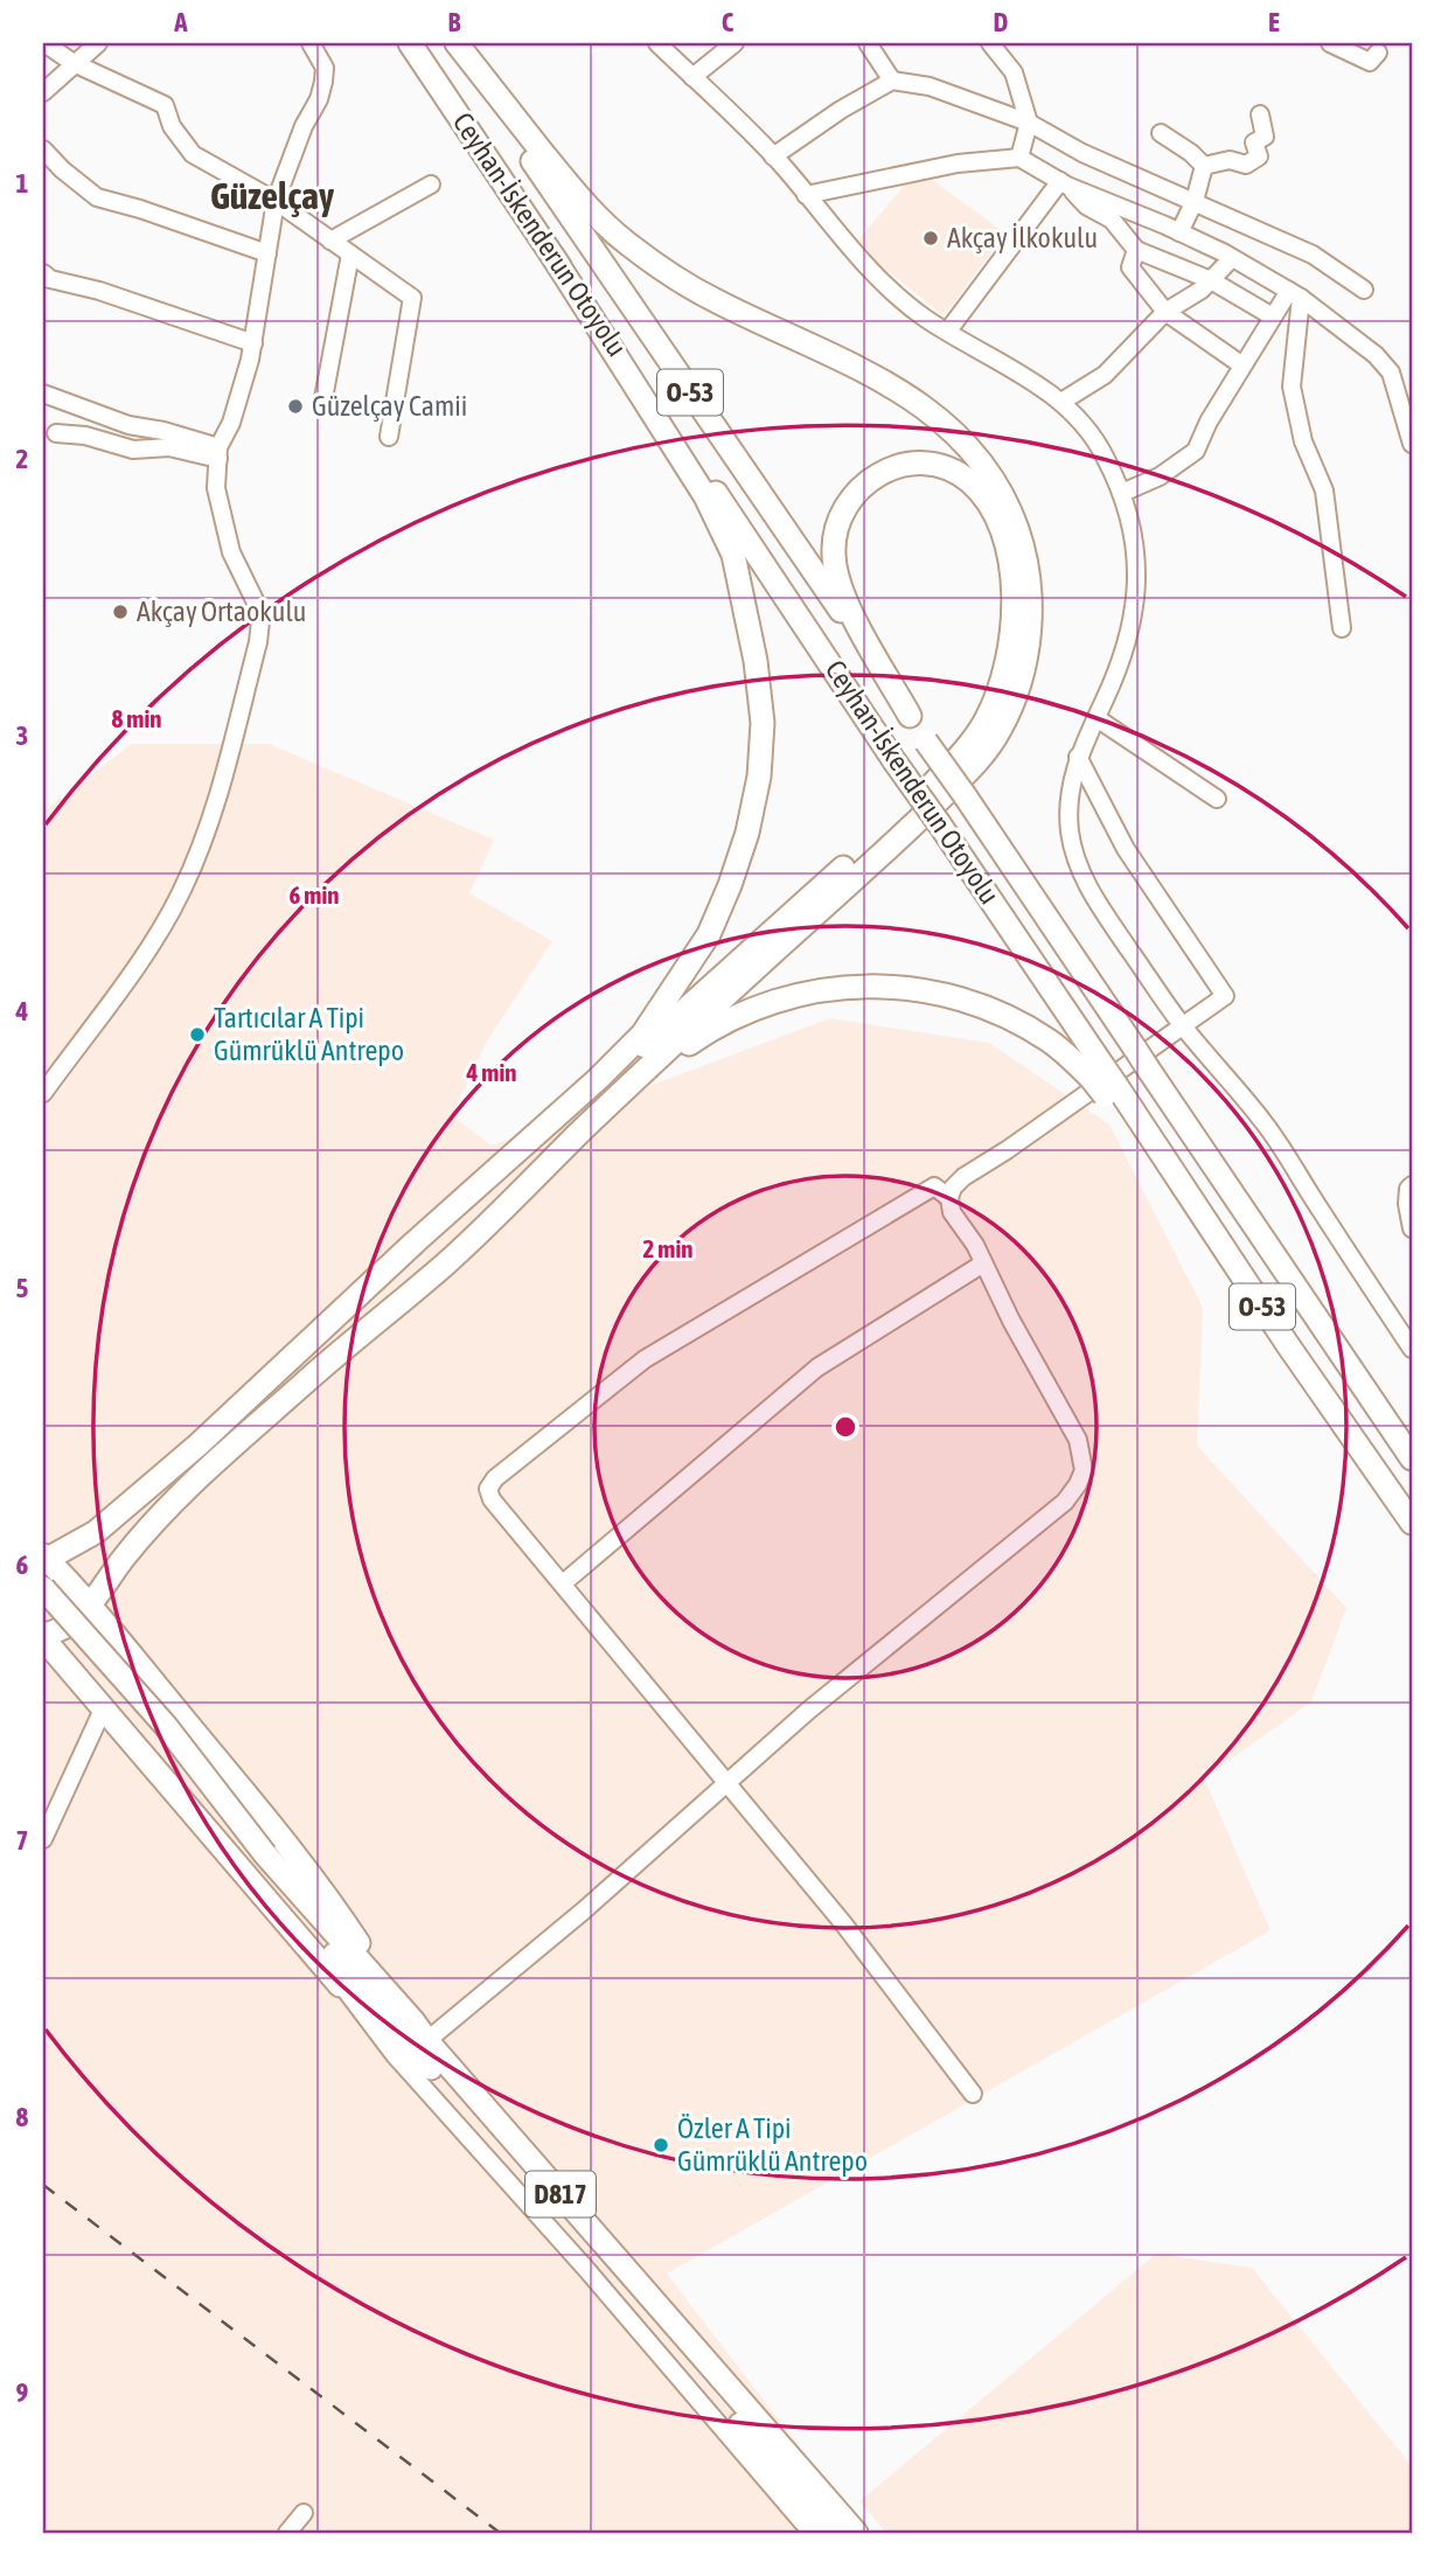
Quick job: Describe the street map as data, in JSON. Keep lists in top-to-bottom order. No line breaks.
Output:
{"streets":{"highway":["Ceyhan-İskenderun Otoyolu","O-53","D817"]},"districts":["Güzelçay"],"places":["Akçay İlkokulu","Güzelçay Camii","Akçay Ortaokulu","Tartıcılar A Tipi Gümrüklü Antrepo","Özler A Tipi Gümrüklü Antrepo"],"grid":{"columns":["A","B","C","D","E"],"rows":["1","2","3","4","5","6","7","8","9"]},"rings":["8 min","6 min","4 min","2 min"]}
